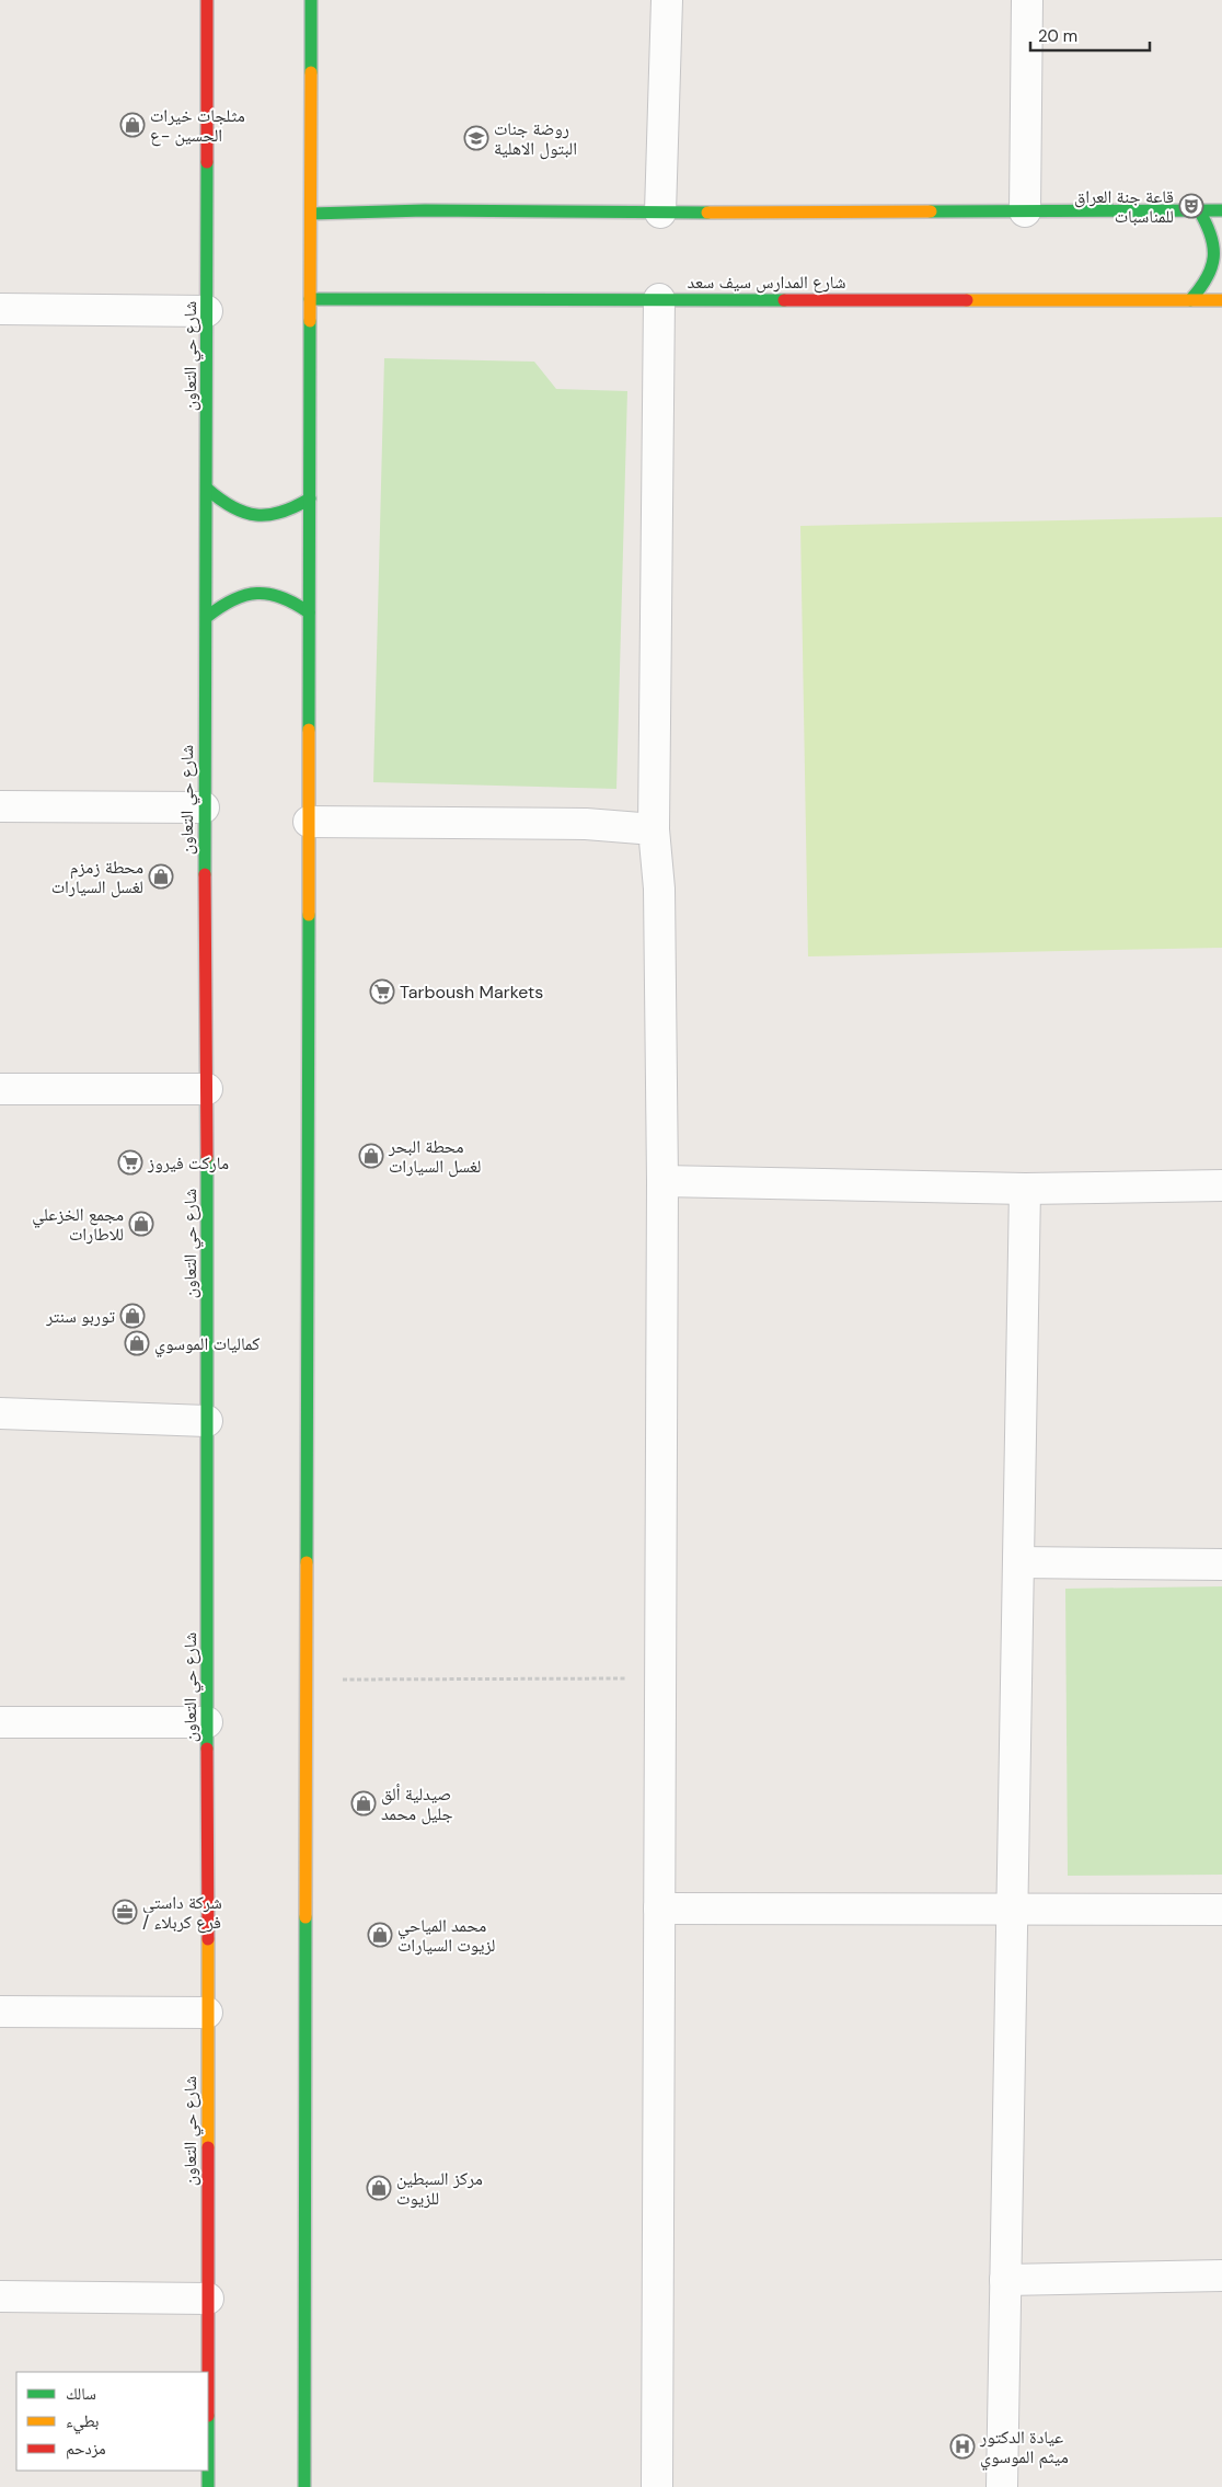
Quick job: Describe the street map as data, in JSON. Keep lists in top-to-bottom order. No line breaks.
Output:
{"streets":{"main road":["شارع المدارس سيف سعد","شارع حي التعاون"]},"places":{"shop":["مثلجات خيرات الحسين -ع","محطة زمزم لغسل السيارات","محطة البحر لغسل السيارات","مجمع الخزعلي للاطارات","توربو سنتر","كماليات الموسوي","صيدلية ألق جليل محمد","محمد المياحي لزيوت السيارات","مركز السبطين للزيوت"],"school or university":["روضة جنات البتول الاهلية"],"theatre":["قاعة جنة العراق للمناسبات"],"supermarket":["Tarboush Markets","ماركت فيروز"],"office":["شركة داستي / فرع كربلاء"],"hospital":["عيادة الدكتور ميثم الموسوي"]},"legend":["سالك","بطيء","مزدحم"],"scale_bar":"20 m"}
